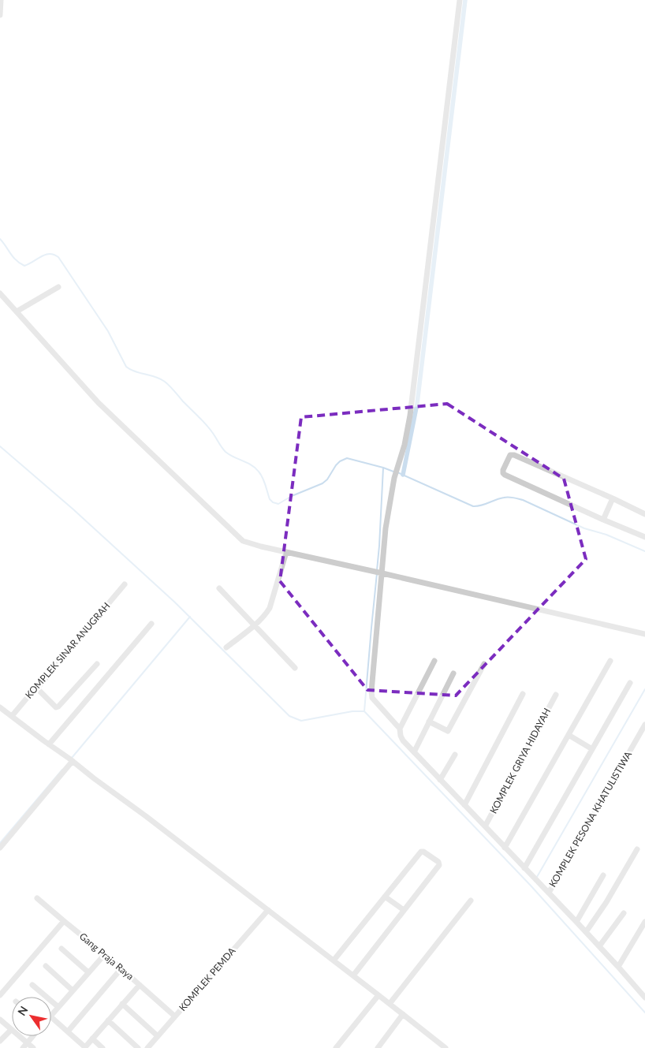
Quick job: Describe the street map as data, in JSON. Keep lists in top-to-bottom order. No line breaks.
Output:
{"streets":{"street":["KOMPLEK SINAR ANUGRAH","KOMPLEK GRIYA HIDAYAH","KOMPLEK PESONA KHATULISTIWA","Gang Praja Raya","KOMPLEK PEMDA"]},"crossings":[["Gang Praja Raya","KOMPLEK PEMDA"]],"north":"top left"}
